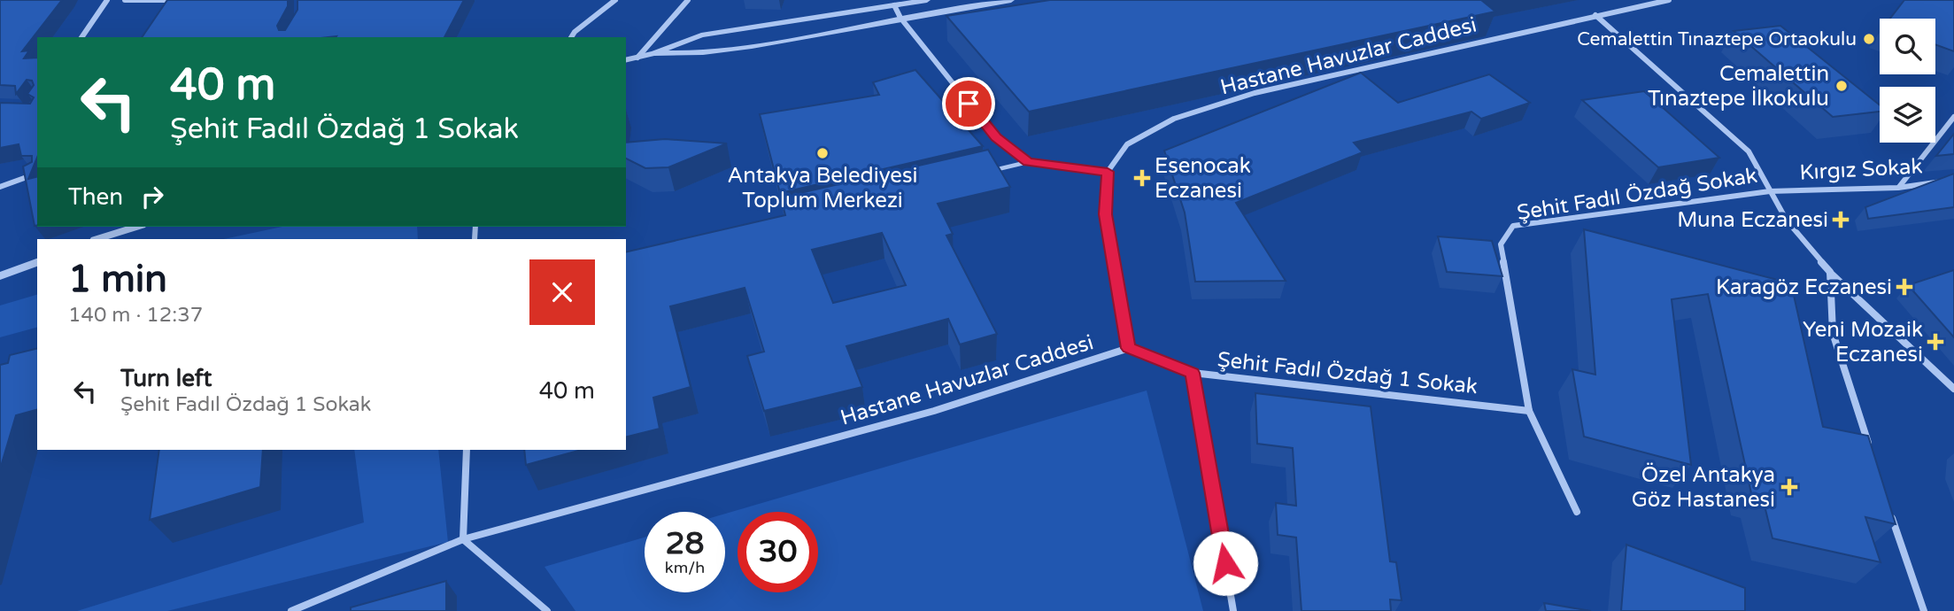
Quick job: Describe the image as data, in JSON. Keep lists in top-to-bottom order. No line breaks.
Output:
{"streets":{"street":["Hastane Havuzlar Caddesi","Kırgız Sokak","Şehit Fadıl Özdağ Sokak","Şehit Fadıl Özdağ 1 Sokak"]},"crossings":[["Hastane Havuzlar Caddesi","Şehit Fadıl Özdağ 1 Sokak"],["Kırgız Sokak","Şehit Fadıl Özdağ Sokak"],["Şehit Fadıl Özdağ Sokak","Şehit Fadıl Özdağ 1 Sokak"]],"places":{"other":["Cemalettin Tınaztepe Ortaokulu","Cemalettin Tınaztepe İlkokulu","Antakya Belediyesi Toplum Merkezi"],"health":["Esenocak Eczanesi","Muna Eczanesi","Karagöz Eczanesi","Yeni Mozaik Eczanesi","Özel Antakya Göz Hastanesi"]},"page":{"turn":["40 m","Şehit Fadıl Özdağ 1 Sokak"],"then":"Then","heading":["1 min","140 m · 12:37"],"list":[{"name":"Turn left","note":"Şehit Fadıl Özdağ 1 Sokak","value":"40 m"}],"speed":"28 km/h","limit":"30"}}
